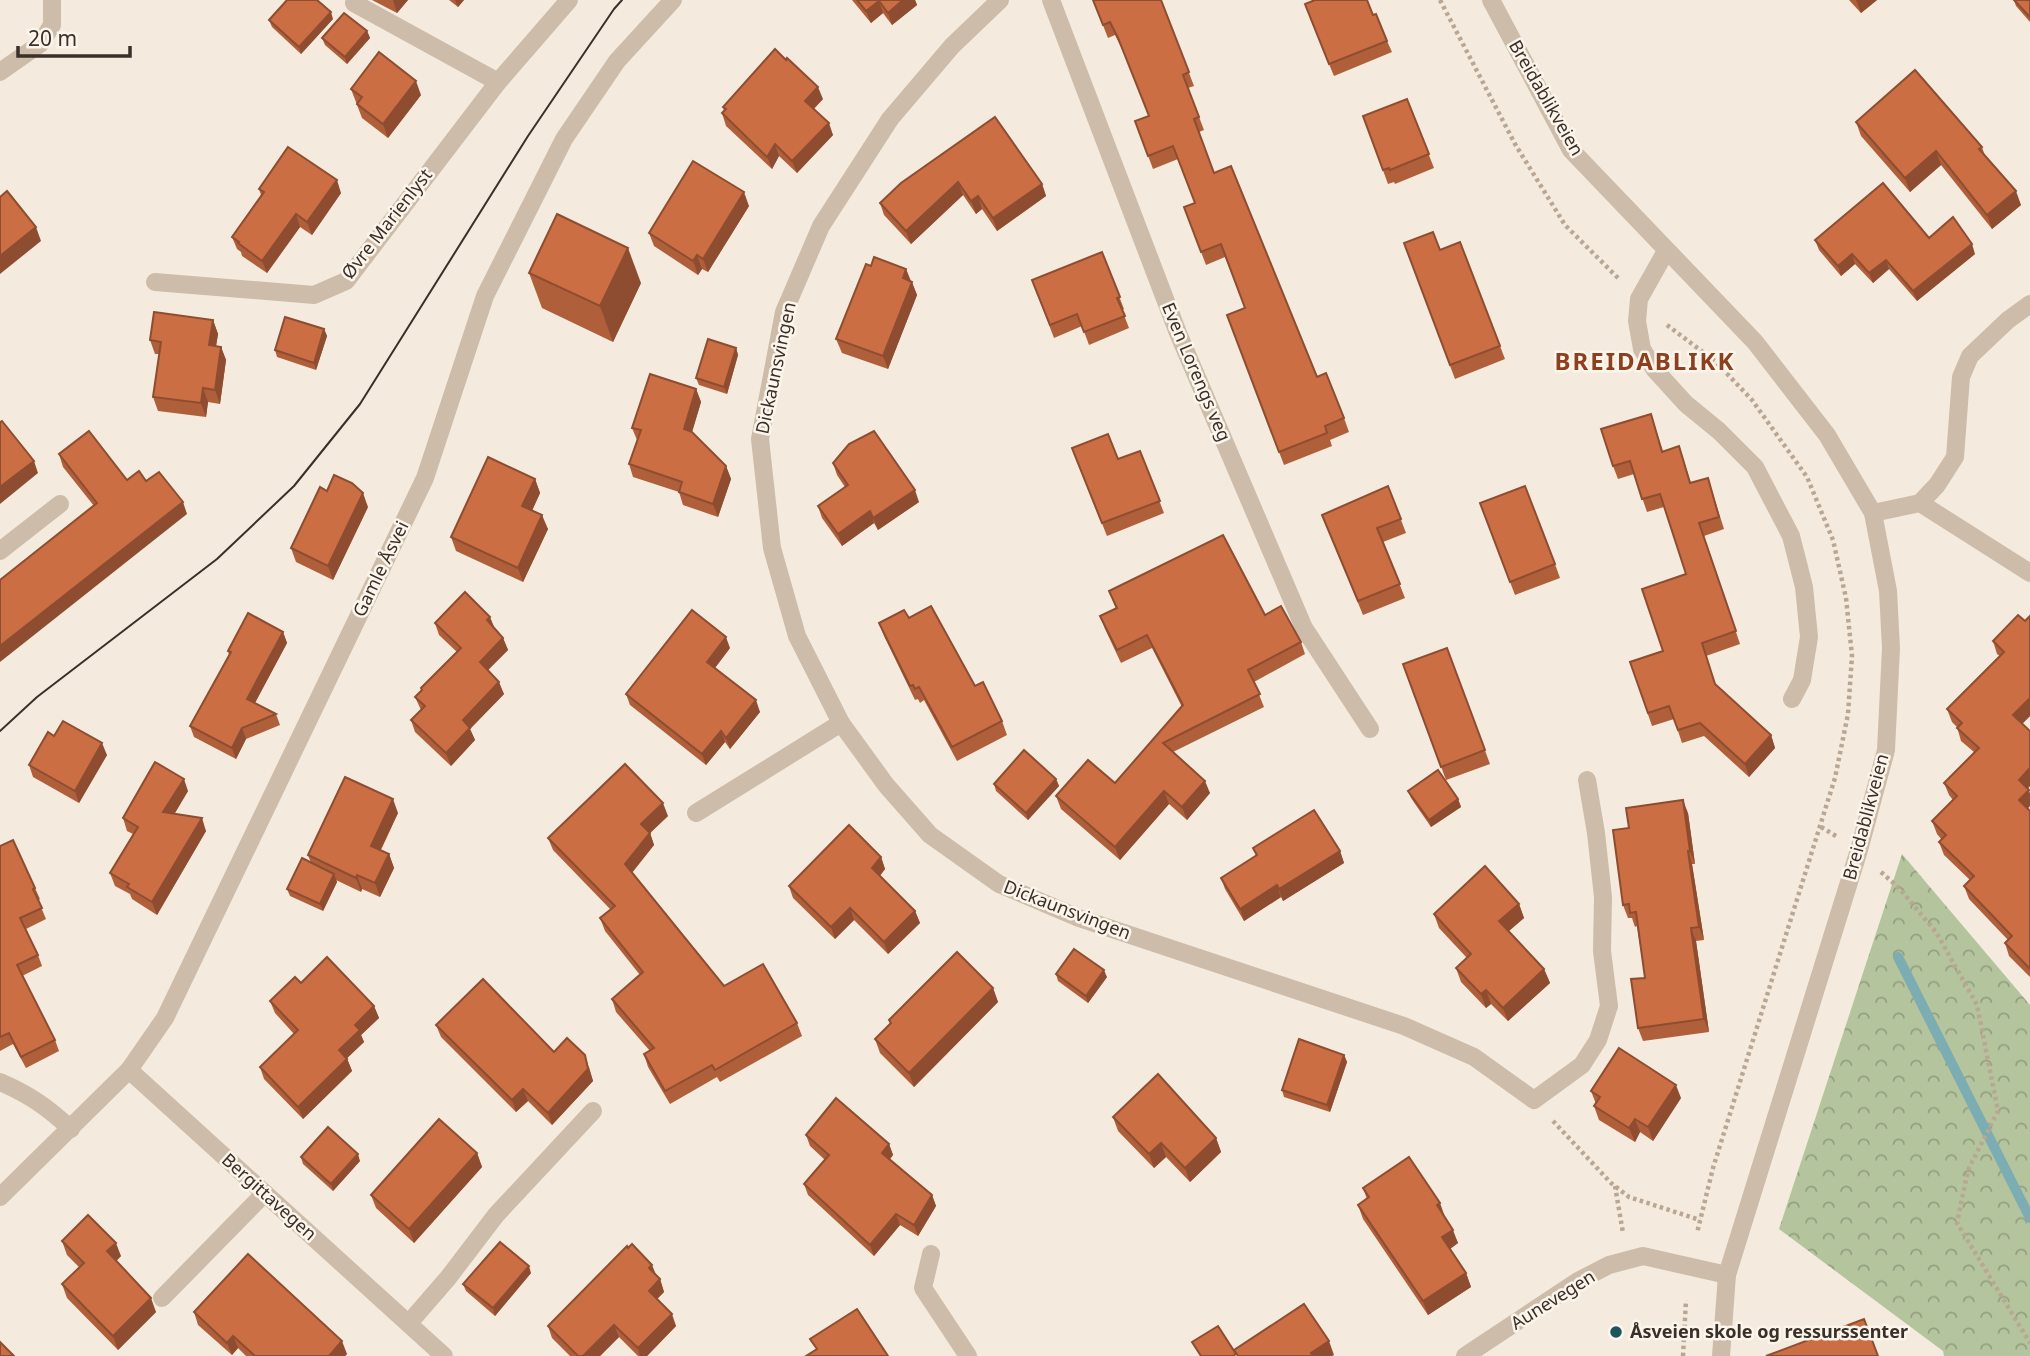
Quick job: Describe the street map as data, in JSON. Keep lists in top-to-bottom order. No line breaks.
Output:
{"streets":{"street":["Breidablikveien","Øvre Marienlyst","Dickaunsvingen","Even Lorengs veg","Gamle Åsvei","Bergittavegen","Aunevegen"]},"crossings":[["Breidablikveien","Aunevegen"],["Gamle Åsvei","Bergittavegen"]],"districts":["BREIDABLIKK"],"places":["Åsveien skole og ressurssenter"],"scale_bar":"20 m"}
